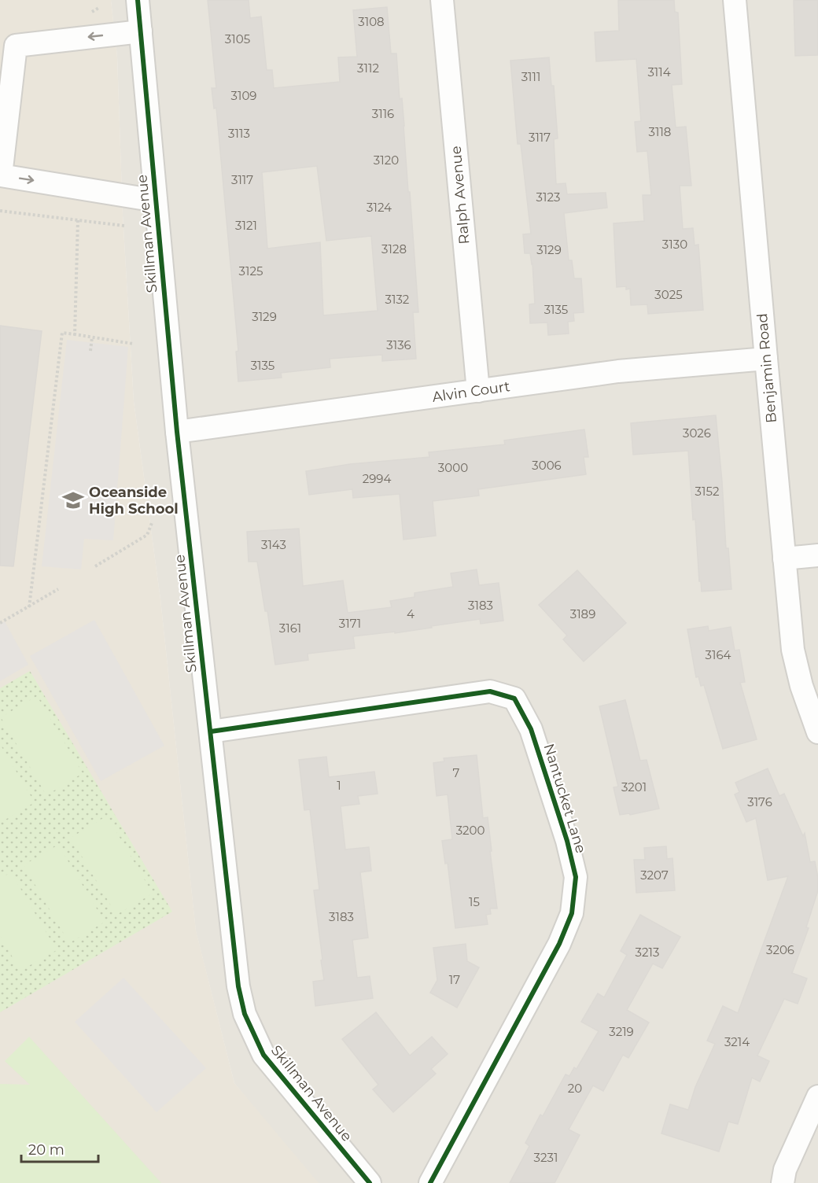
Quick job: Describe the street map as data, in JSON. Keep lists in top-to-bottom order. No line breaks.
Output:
{"streets":{"street":["Ralph Avenue","Skillman Avenue","Benjamin Road","Alvin Court","Nantucket Lane"]},"crossings":[["Ralph Avenue","Alvin Court"],["Skillman Avenue","Alvin Court"],["Skillman Avenue","Nantucket Lane"],["Benjamin Road","Alvin Court"]],"places":{"school or university":["Oceanside High School"]},"house_numbers":["3108","3105","3112","3114","3111","3109","3116","3118","3113","3117","3120","3117","3123","3124","3121","3130","3128","3129","3125","3025","3132","3135","3129","3136","3135","3026","3006","3000","2994","3152","3143","3183","4","3189","3171","3161","3164","7","1","3201","3176","3200","3207","15","3183","3206","3213","17","3219","3214","20","3231"],"scale_bar":"20 m"}
